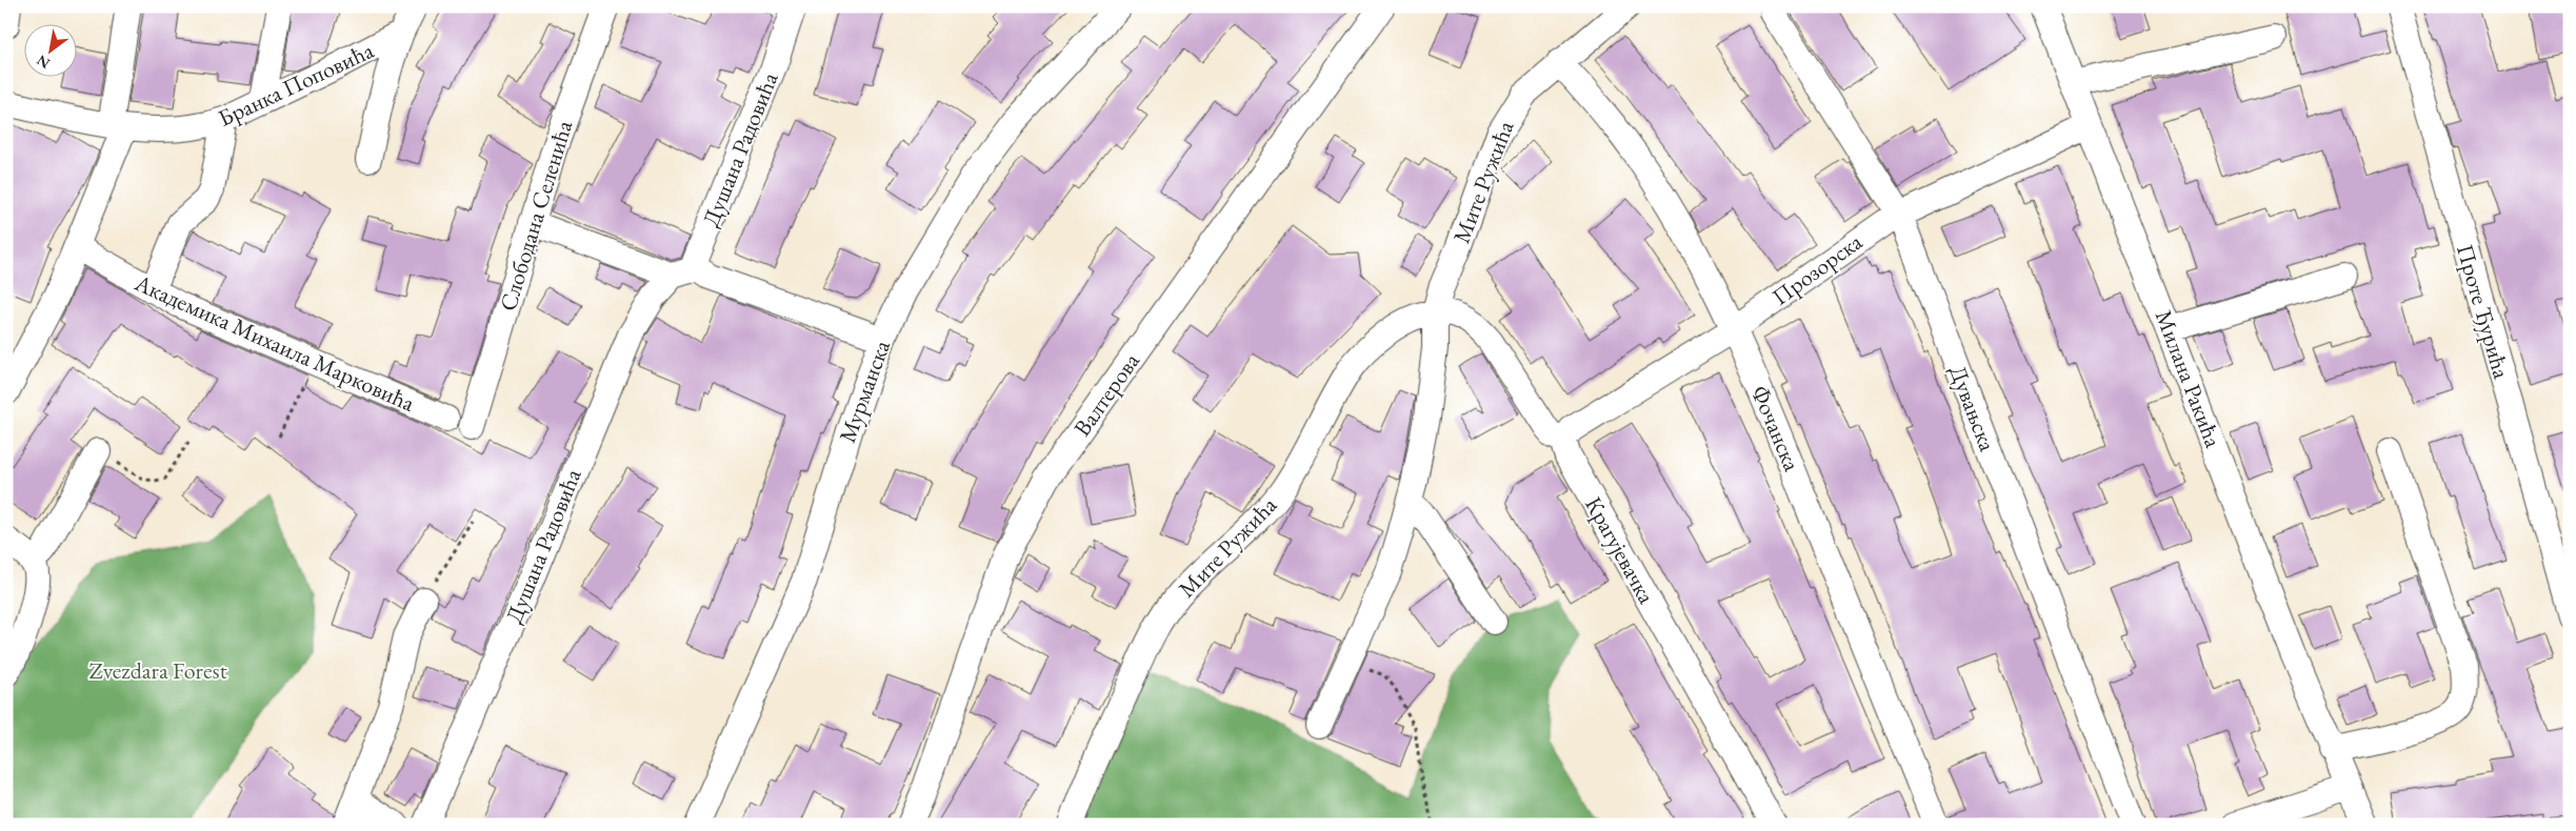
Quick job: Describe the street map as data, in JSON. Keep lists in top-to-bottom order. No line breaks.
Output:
{"streets":{"street":["Бранка Поповића","Душана Радовића","Мите Ружића","Слободана Селенића","Прозорска","Проте Ђурића","Академика Михаила Марковића","Милана Ракића","Мурманска","Валтерова","Дувањска","Фочанска","Крагујевачка"]},"crossings":[["Мите Ружића","Фочанска"],["Прозорска","Милана Ракића"],["Прозорска","Дувањска"],["Прозорска","Фочанска"],["Прозорска","Крагујевачка"]],"parks":["Zvezdara Forest"],"north":"bottom left"}
